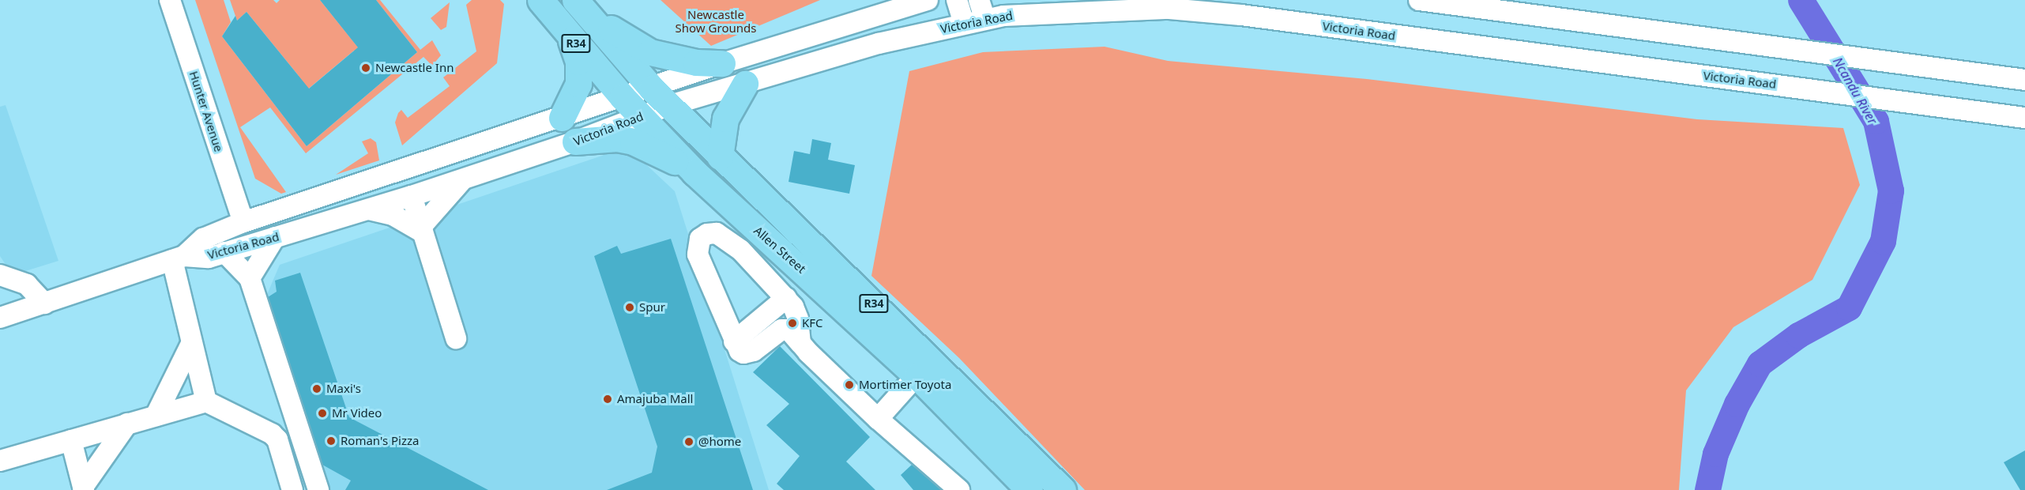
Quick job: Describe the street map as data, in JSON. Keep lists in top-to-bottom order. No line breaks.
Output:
{"streets":{"main road":["R34","Allen Street"],"street":["Victoria Road","Hunter Avenue"]},"crossings":[["Victoria Road","Hunter Avenue"],["Victoria Road","Allen Street"]],"water":["Ncandu River"],"parks":["Newcastle Show Grounds"],"places":["Newcastle Inn","Spur","KFC","Mortimer Toyota","Maxi's","Amajuba Mall","Mr Video","Roman's Pizza","@home"]}
